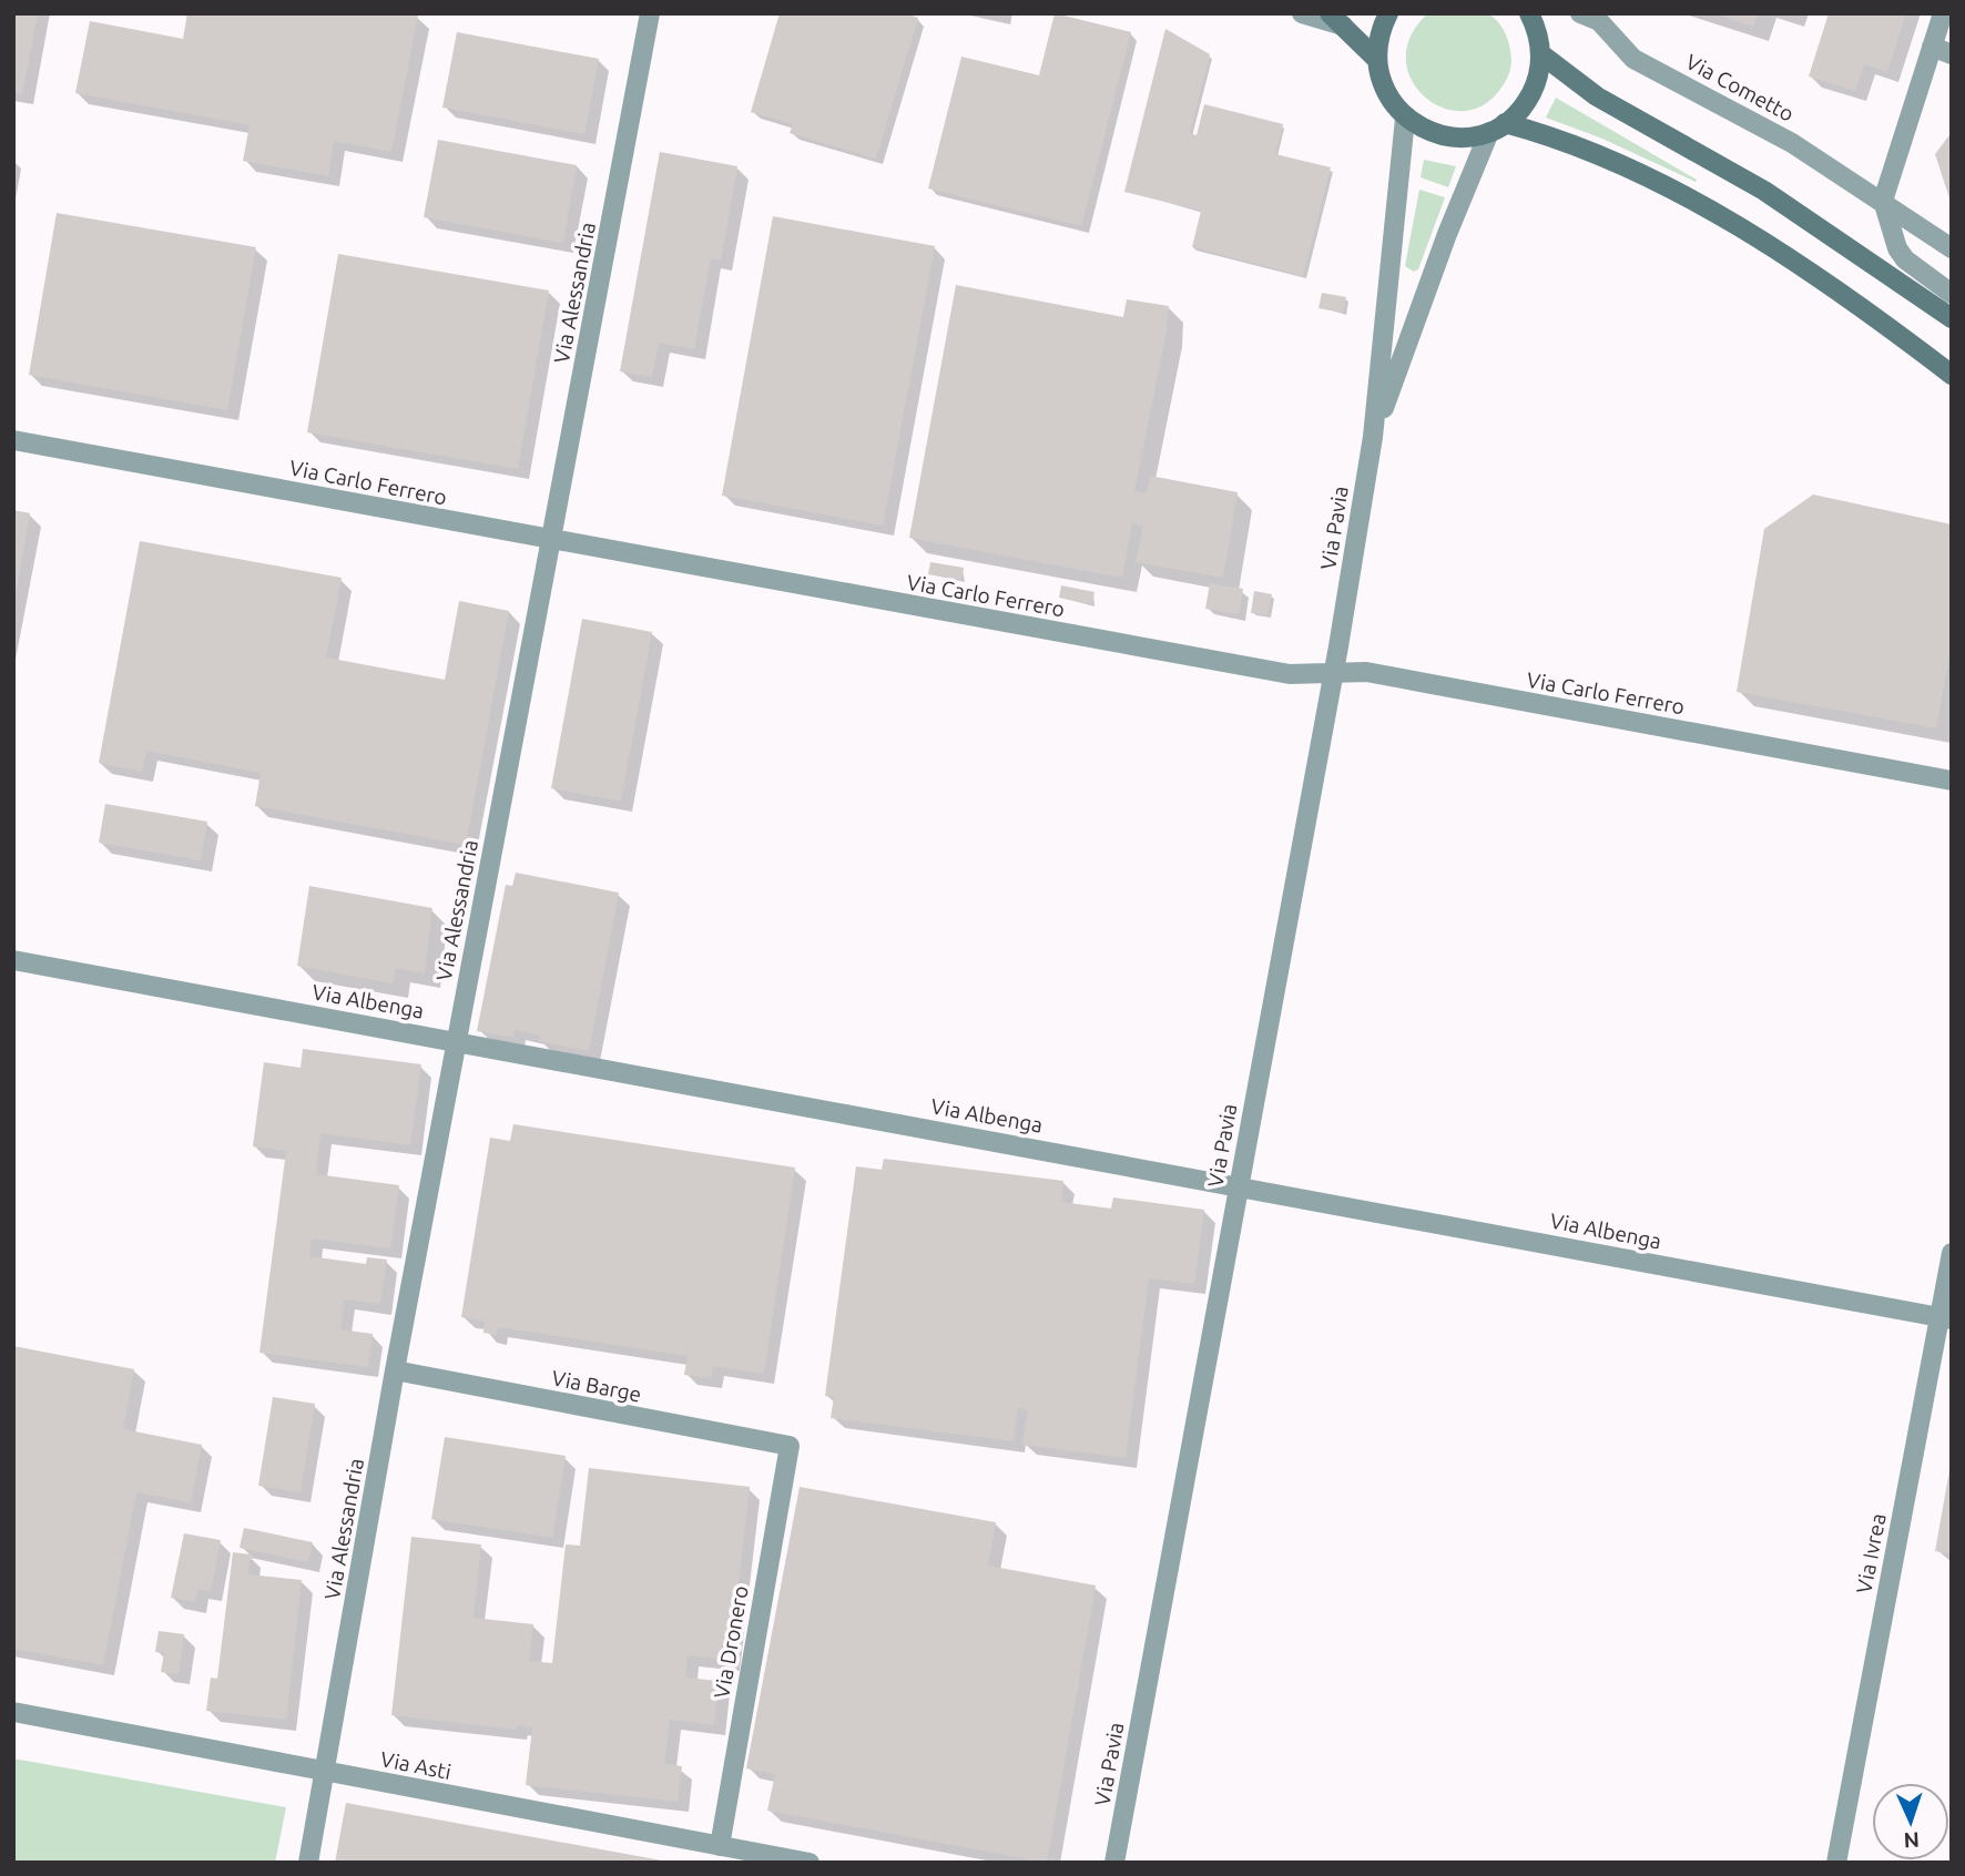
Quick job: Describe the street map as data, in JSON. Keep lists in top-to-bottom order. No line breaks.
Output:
{"streets":{"street":["Via Cometto","Via Alessandria","Via Carlo Ferrero","Via Pavia","Via Albenga","Via Barge","Via Ivrea","Via Dronero","Via Asti"]},"crossings":[["Via Alessandria","Via Carlo Ferrero"],["Via Alessandria","Via Albenga"],["Via Alessandria","Via Barge"],["Via Alessandria","Via Asti"],["Via Carlo Ferrero","Via Pavia"],["Via Pavia","Via Albenga"],["Via Albenga","Via Ivrea"],["Via Barge","Via Dronero"],["Via Dronero","Via Asti"]],"north":"bottom"}
